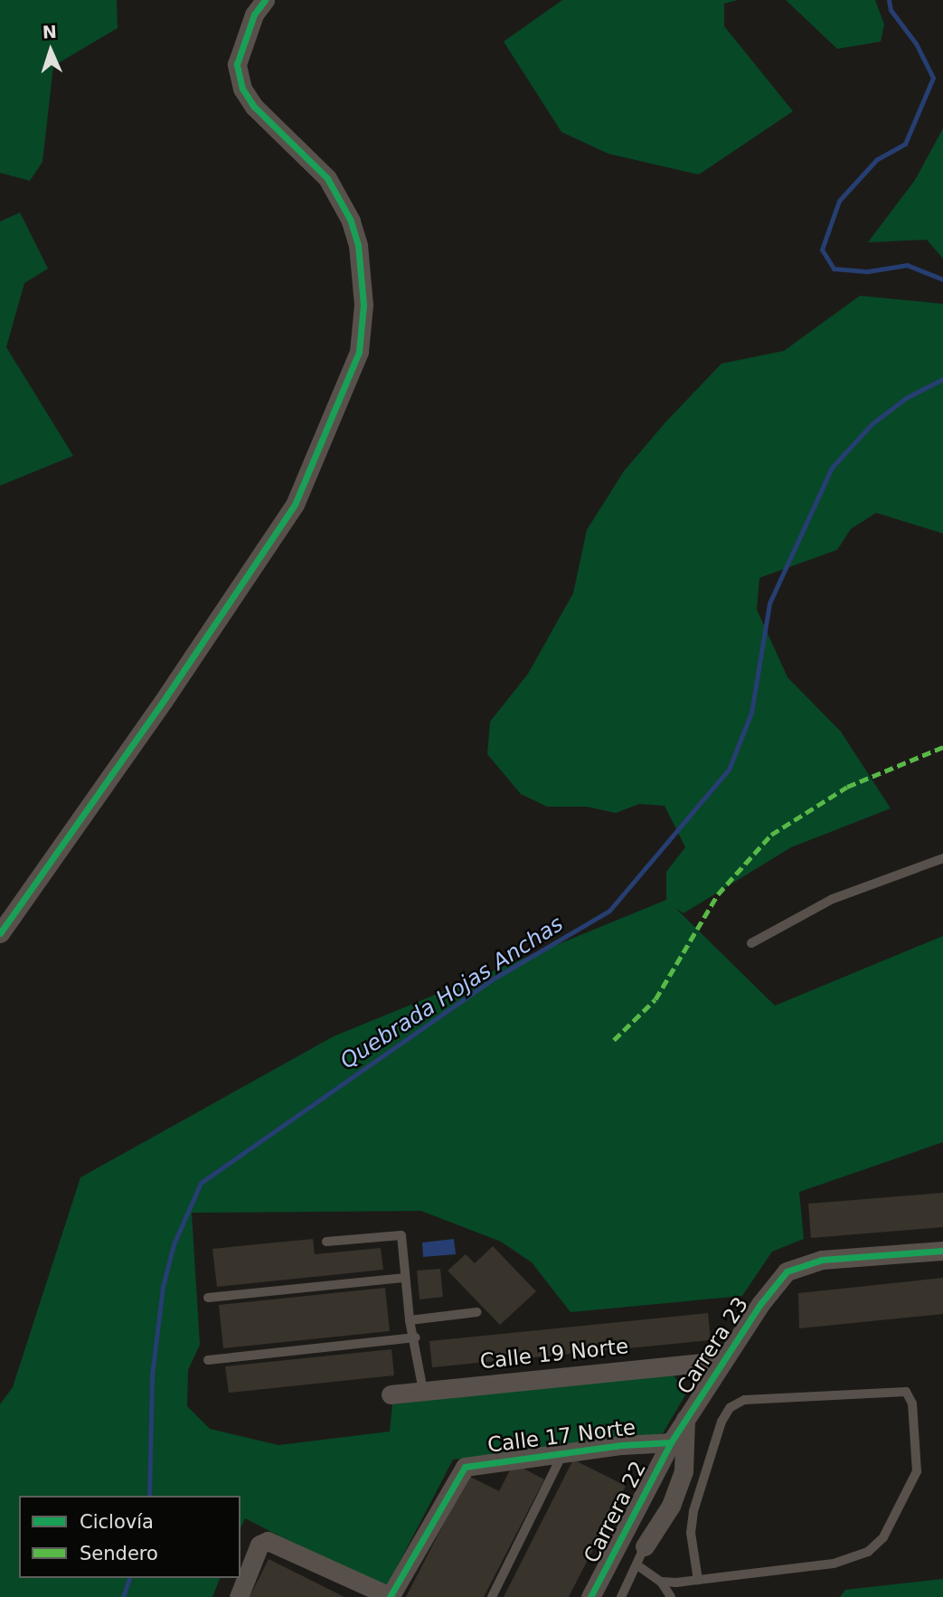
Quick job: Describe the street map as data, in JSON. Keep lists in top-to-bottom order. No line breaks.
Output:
{"streets":{"street":["Carrera 23","Calle 19 Norte","Calle 17 Norte","Carrera 22"]},"crossings":[["Carrera 23","Calle 19 Norte"],["Carrera 23","Calle 17 Norte"],["Carrera 23","Carrera 22"],["Calle 17 Norte","Carrera 22"]],"water":["Quebrada Hojas Anchas"],"legend":["Ciclovía","Sendero"],"north":"top"}
